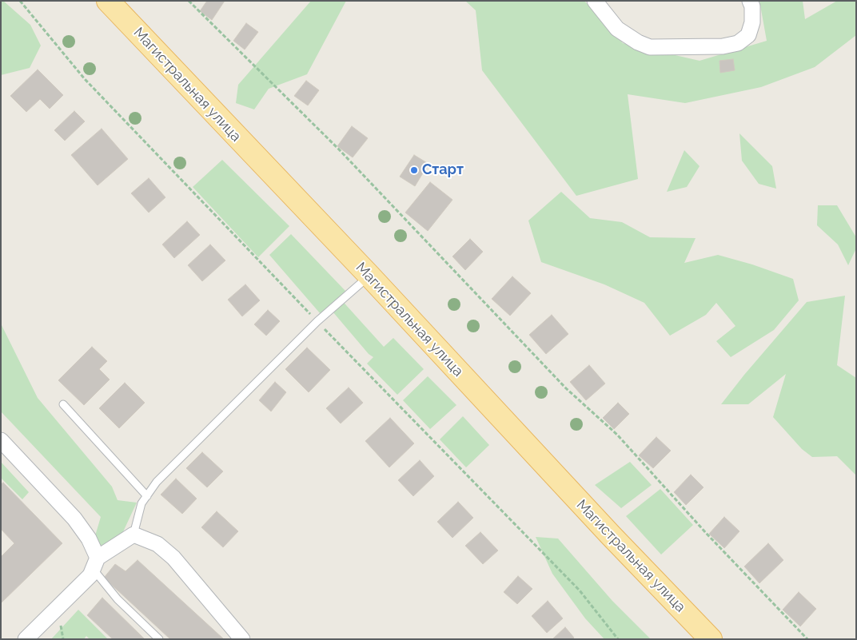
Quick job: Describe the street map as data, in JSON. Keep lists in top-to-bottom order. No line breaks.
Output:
{"streets":{"main road":["Магистральная улица"]},"places":["Старт"]}
